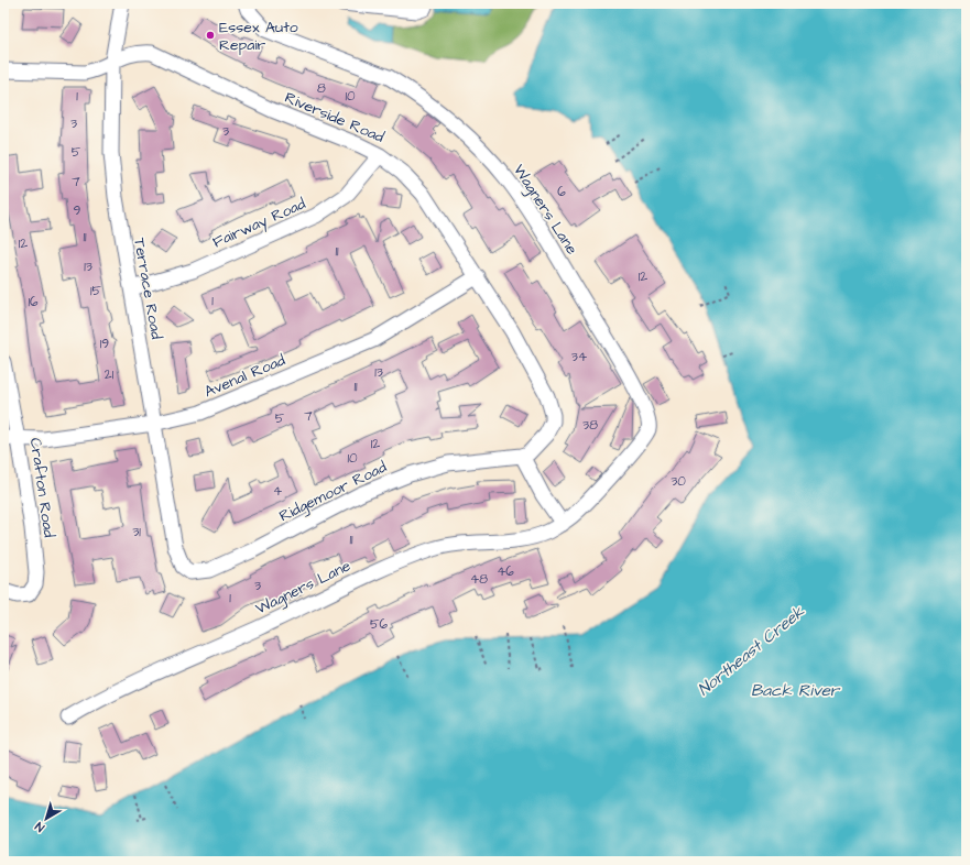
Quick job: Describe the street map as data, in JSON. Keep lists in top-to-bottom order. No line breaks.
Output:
{"streets":{"street":["Riverside Road","Wagners Lane","Fairway Road","Terrace Road","Avenal Road","Crafton Road","Ridgemoor Road"]},"crossings":[["Riverside Road","Fairway Road"],["Riverside Road","Terrace Road"],["Riverside Road","Avenal Road"],["Riverside Road","Ridgemoor Road"],["Fairway Road","Terrace Road"],["Terrace Road","Avenal Road"],["Terrace Road","Ridgemoor Road"],["Avenal Road","Crafton Road"]],"water":["Northeast Creek","Back River"],"places":["Essex Auto Repair"],"house_numbers":["8","1","10","3","3","5","7","6","9","11","12","11","13","12","15","1","16","19","34","13","21","11","7","5","38","12","10","30","4","31","11","46","48","3","1","56"],"north":"bottom left"}
